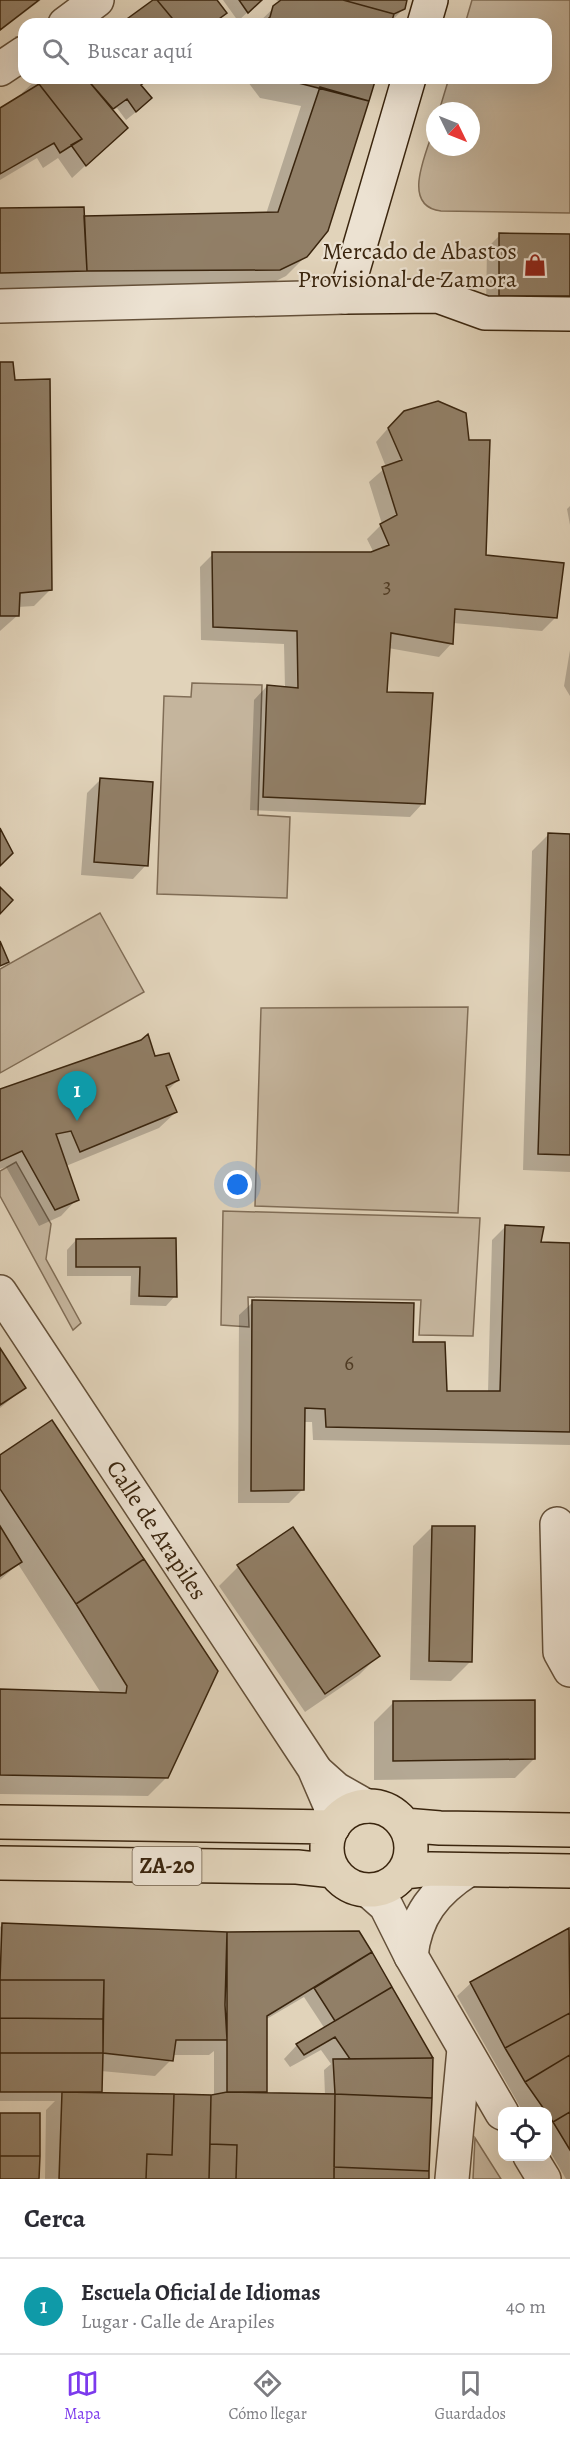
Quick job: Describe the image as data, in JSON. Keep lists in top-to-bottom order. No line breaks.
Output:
{"streets":{"highway":["ZA-20"],"street":["Calle de Arapiles"]},"crossings":[["Calle de Arapiles","ZA-20"]],"places":{"shop":["Mercado de Abastos Provisional de Zamora"]},"house_numbers":["3","6"],"north":"bottom right","page":{"search":"Buscar aquí","pins":"1","heading":"Cerca","list":[{"mark":"1","name":"Escuela Oficial de Idiomas","note":"Lugar · Calle de Arapiles","value":"40 m"}],"nav":["Mapa","Cómo llegar","Guardados"]}}
